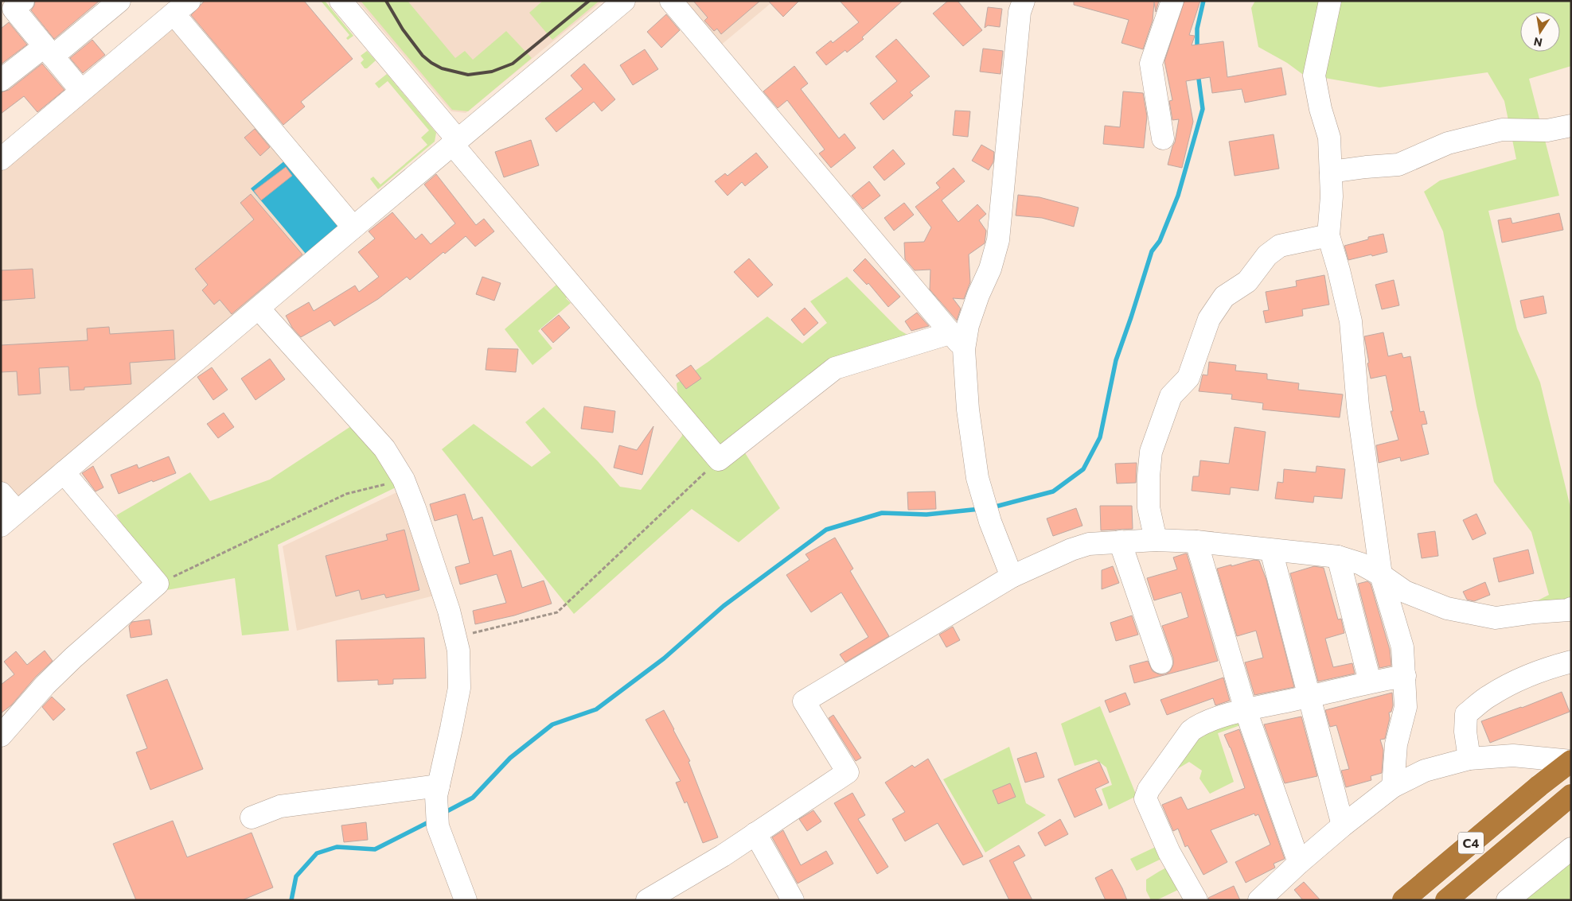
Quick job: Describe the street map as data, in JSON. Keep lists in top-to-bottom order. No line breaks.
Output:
{"streets":{"highway":["C4"]},"north":"bottom"}
